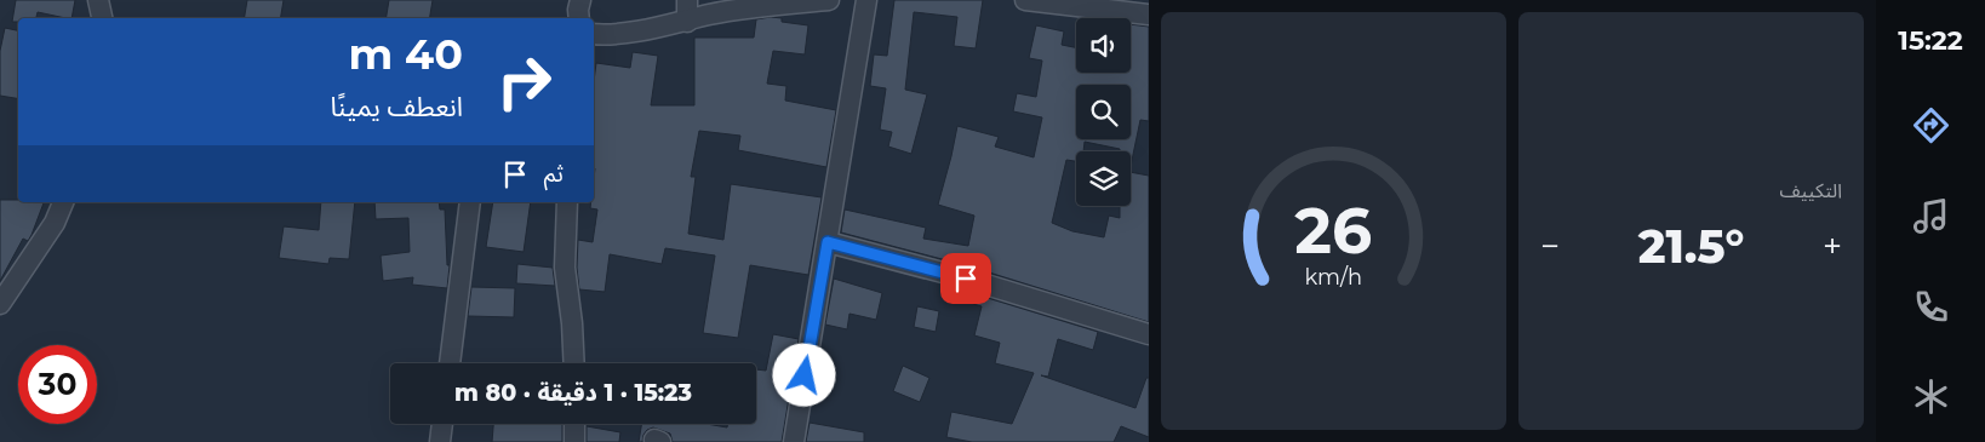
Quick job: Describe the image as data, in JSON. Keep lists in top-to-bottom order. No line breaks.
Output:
{"page":{"tabs":"15:22","tile":"التكييف","turn":["40 m","انعطف يمينًا"],"then":"ثم","heat":["−","21.5°","+"],"limit":"30","trip":"15:23 · 1 دقيقة · 80 m","gauge":["26","km/h"]}}
